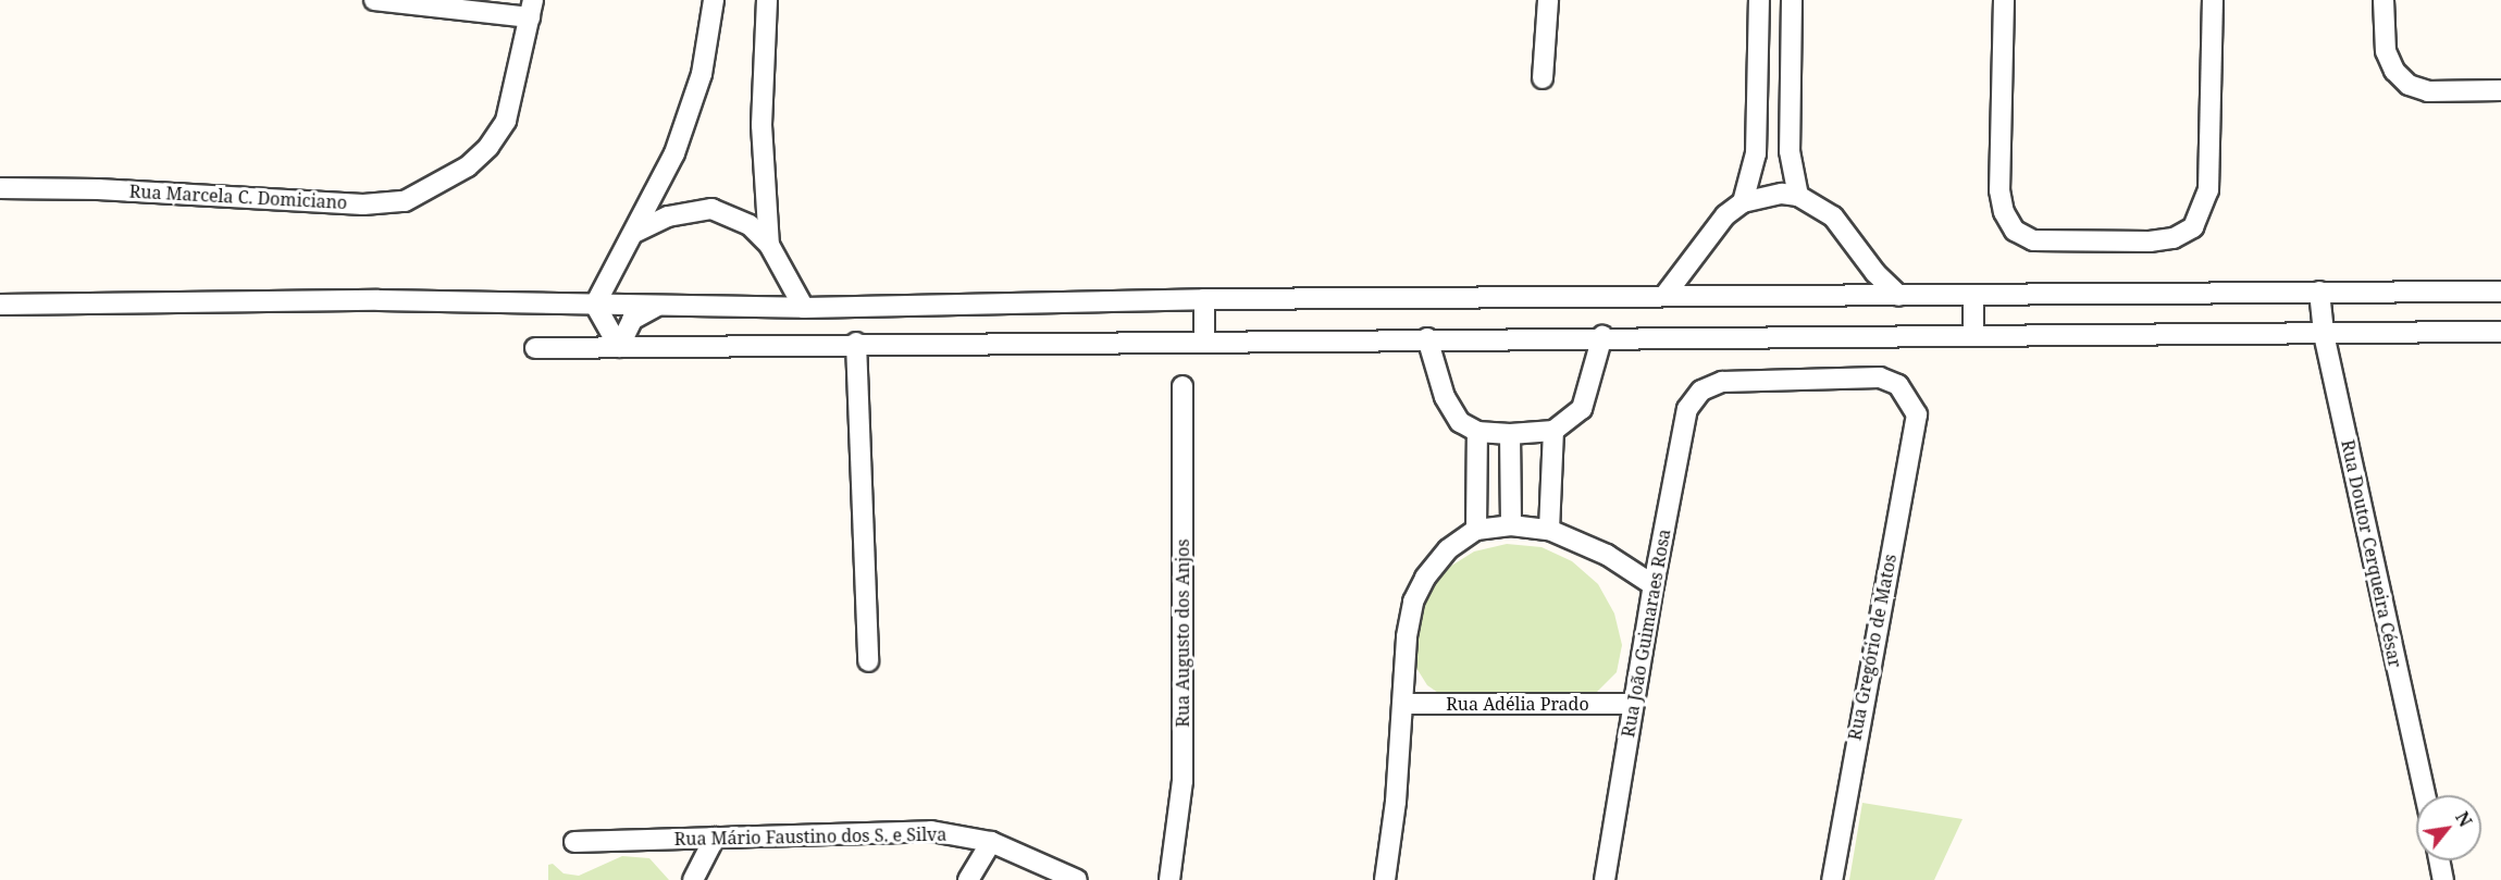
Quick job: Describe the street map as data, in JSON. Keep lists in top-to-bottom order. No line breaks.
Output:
{"streets":{"street":["Rua Marcela C. Domiciano","Rua Doutor Cerqueira César","Rua Augusto dos Anjos","Rua João Guimaraes Rosa","Rua Gregório de Matos","Rua Adélia Prado","Rua Mário Faustino dos S. e Silva"]},"crossings":[["Rua João Guimaraes Rosa","Rua Gregório de Matos"],["Rua João Guimaraes Rosa","Rua Adélia Prado"]],"north":"top right"}
